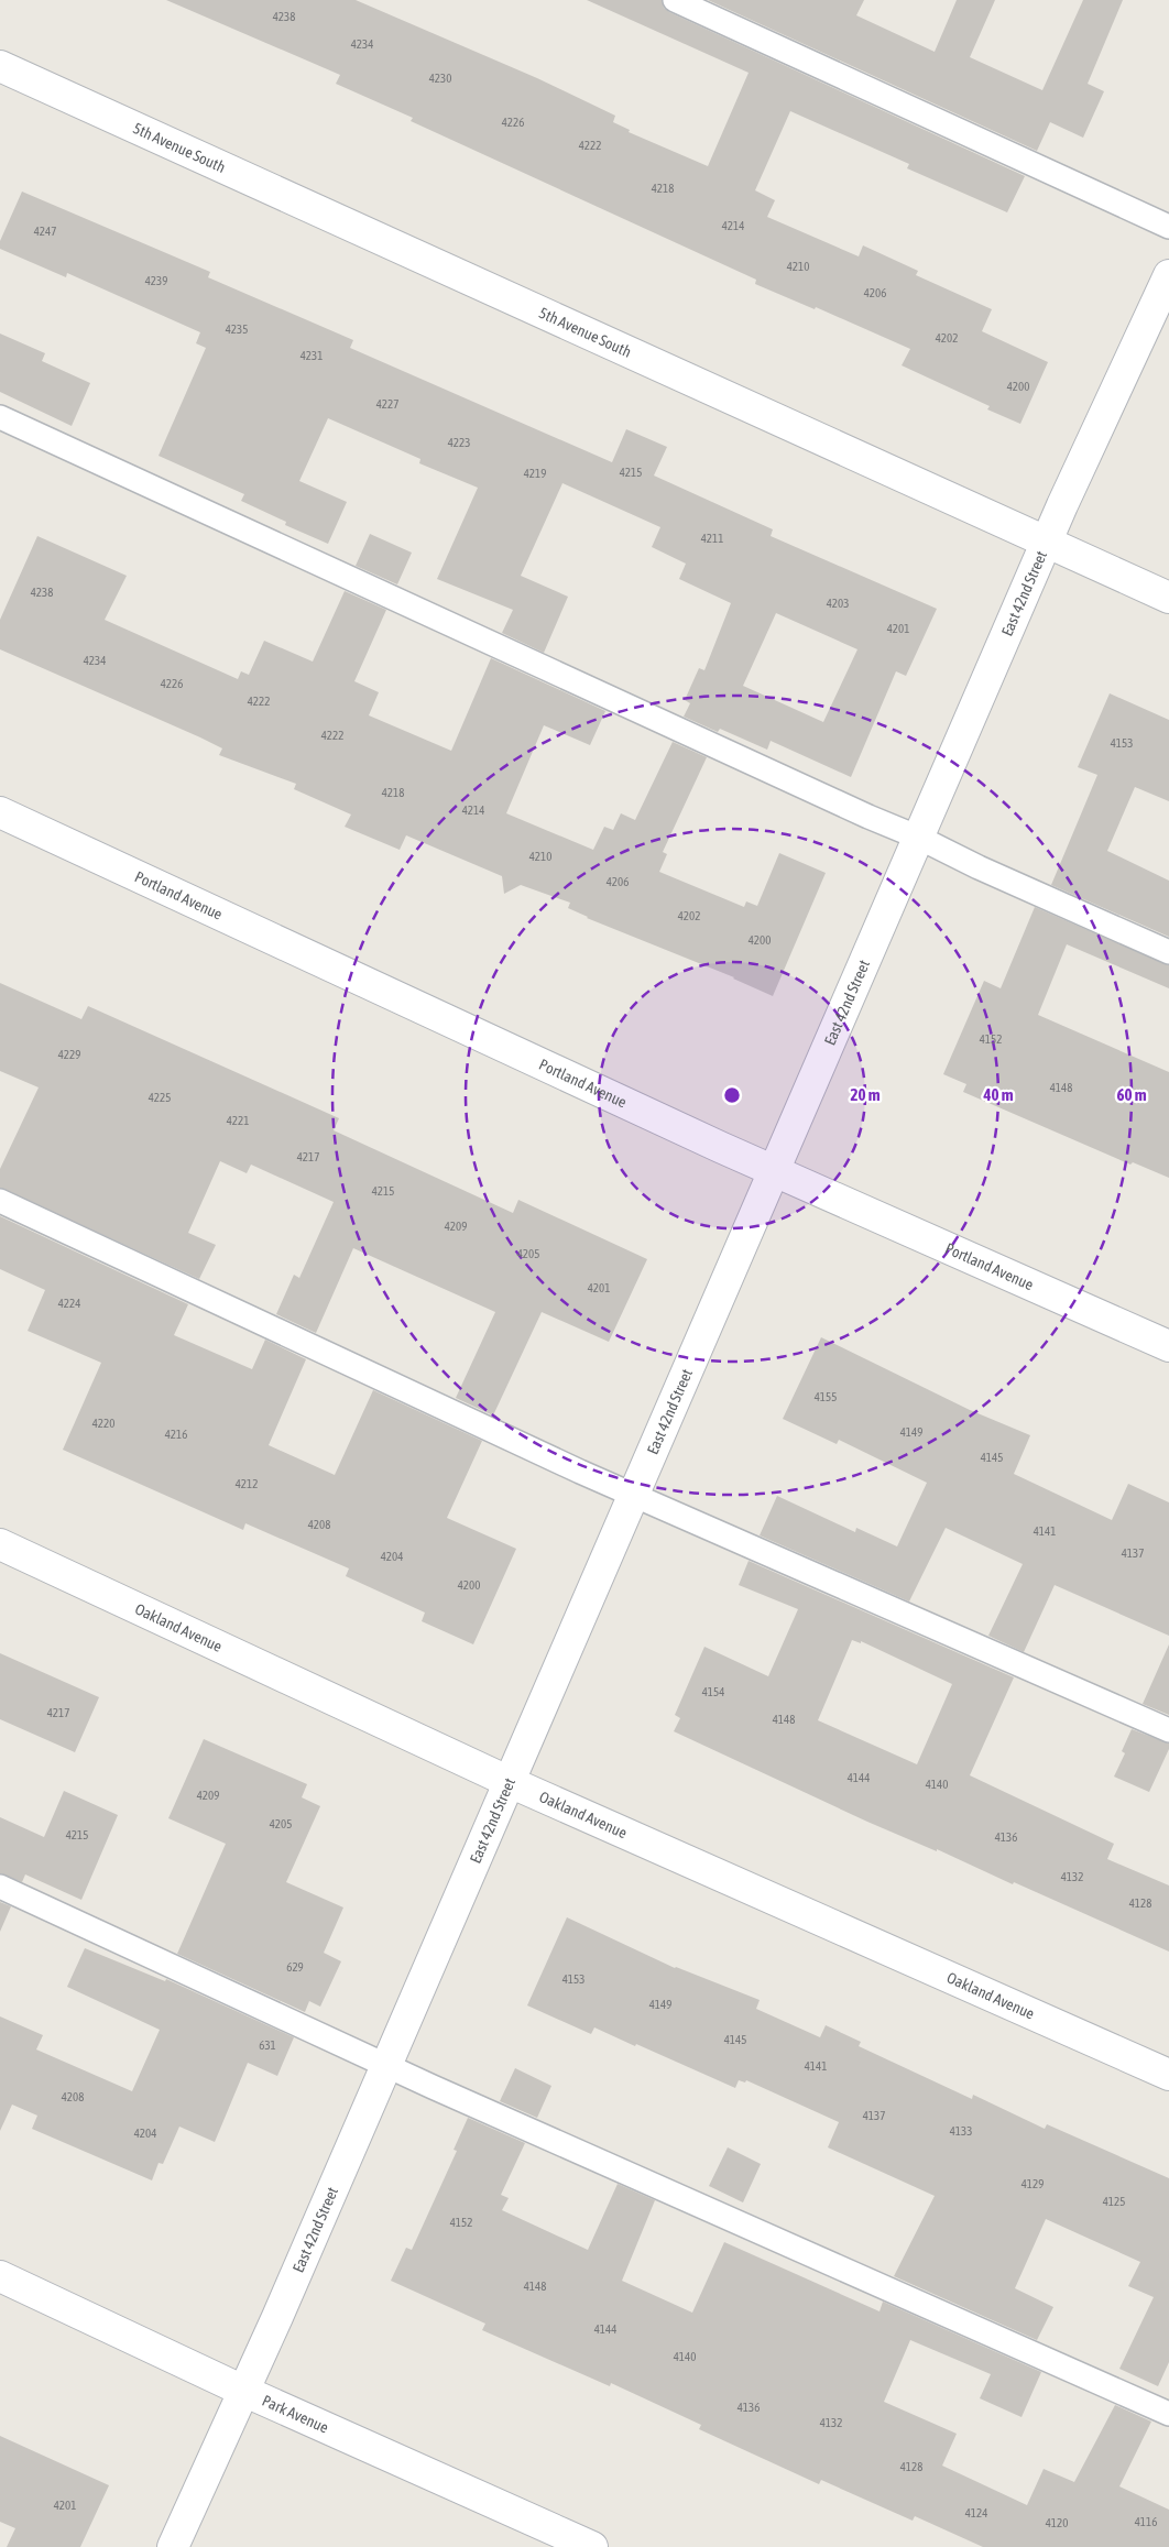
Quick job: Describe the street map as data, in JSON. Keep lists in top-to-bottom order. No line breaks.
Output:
{"streets":{"street":["5th Avenue South","East 42nd Street","Portland Avenue","Oakland Avenue","Park Avenue"]},"crossings":[["5th Avenue South","East 42nd Street"],["East 42nd Street","Portland Avenue"],["East 42nd Street","Oakland Avenue"],["East 42nd Street","Park Avenue"]],"house_numbers":["4238","4234","4230","4226","4222","4218","4214","4247","4210","4239","4206","4235","4202","4231","4200","4227","4223","4215","4219","4211","4238","4203","4201","4234","4226","4222","4222","4153","4218","4214","4210","4206","4202","4200","4152","4229","4148","4225","4221","4217","4215","4209","4205","4201","4224","4155","4220","4149","4216","4145","4212","4208","4141","4137","4204","4200","4154","4217","4148","4144","4140","4209","4205","4215","4136","4132","4128","629","4153","4149","4145","631","4141","4208","4137","4133","4204","4129","4125","4152","4148","4144","4140","4136","4132","4128","4201","4124","4116","4120"],"rings":["20 m","40 m","60 m"]}
